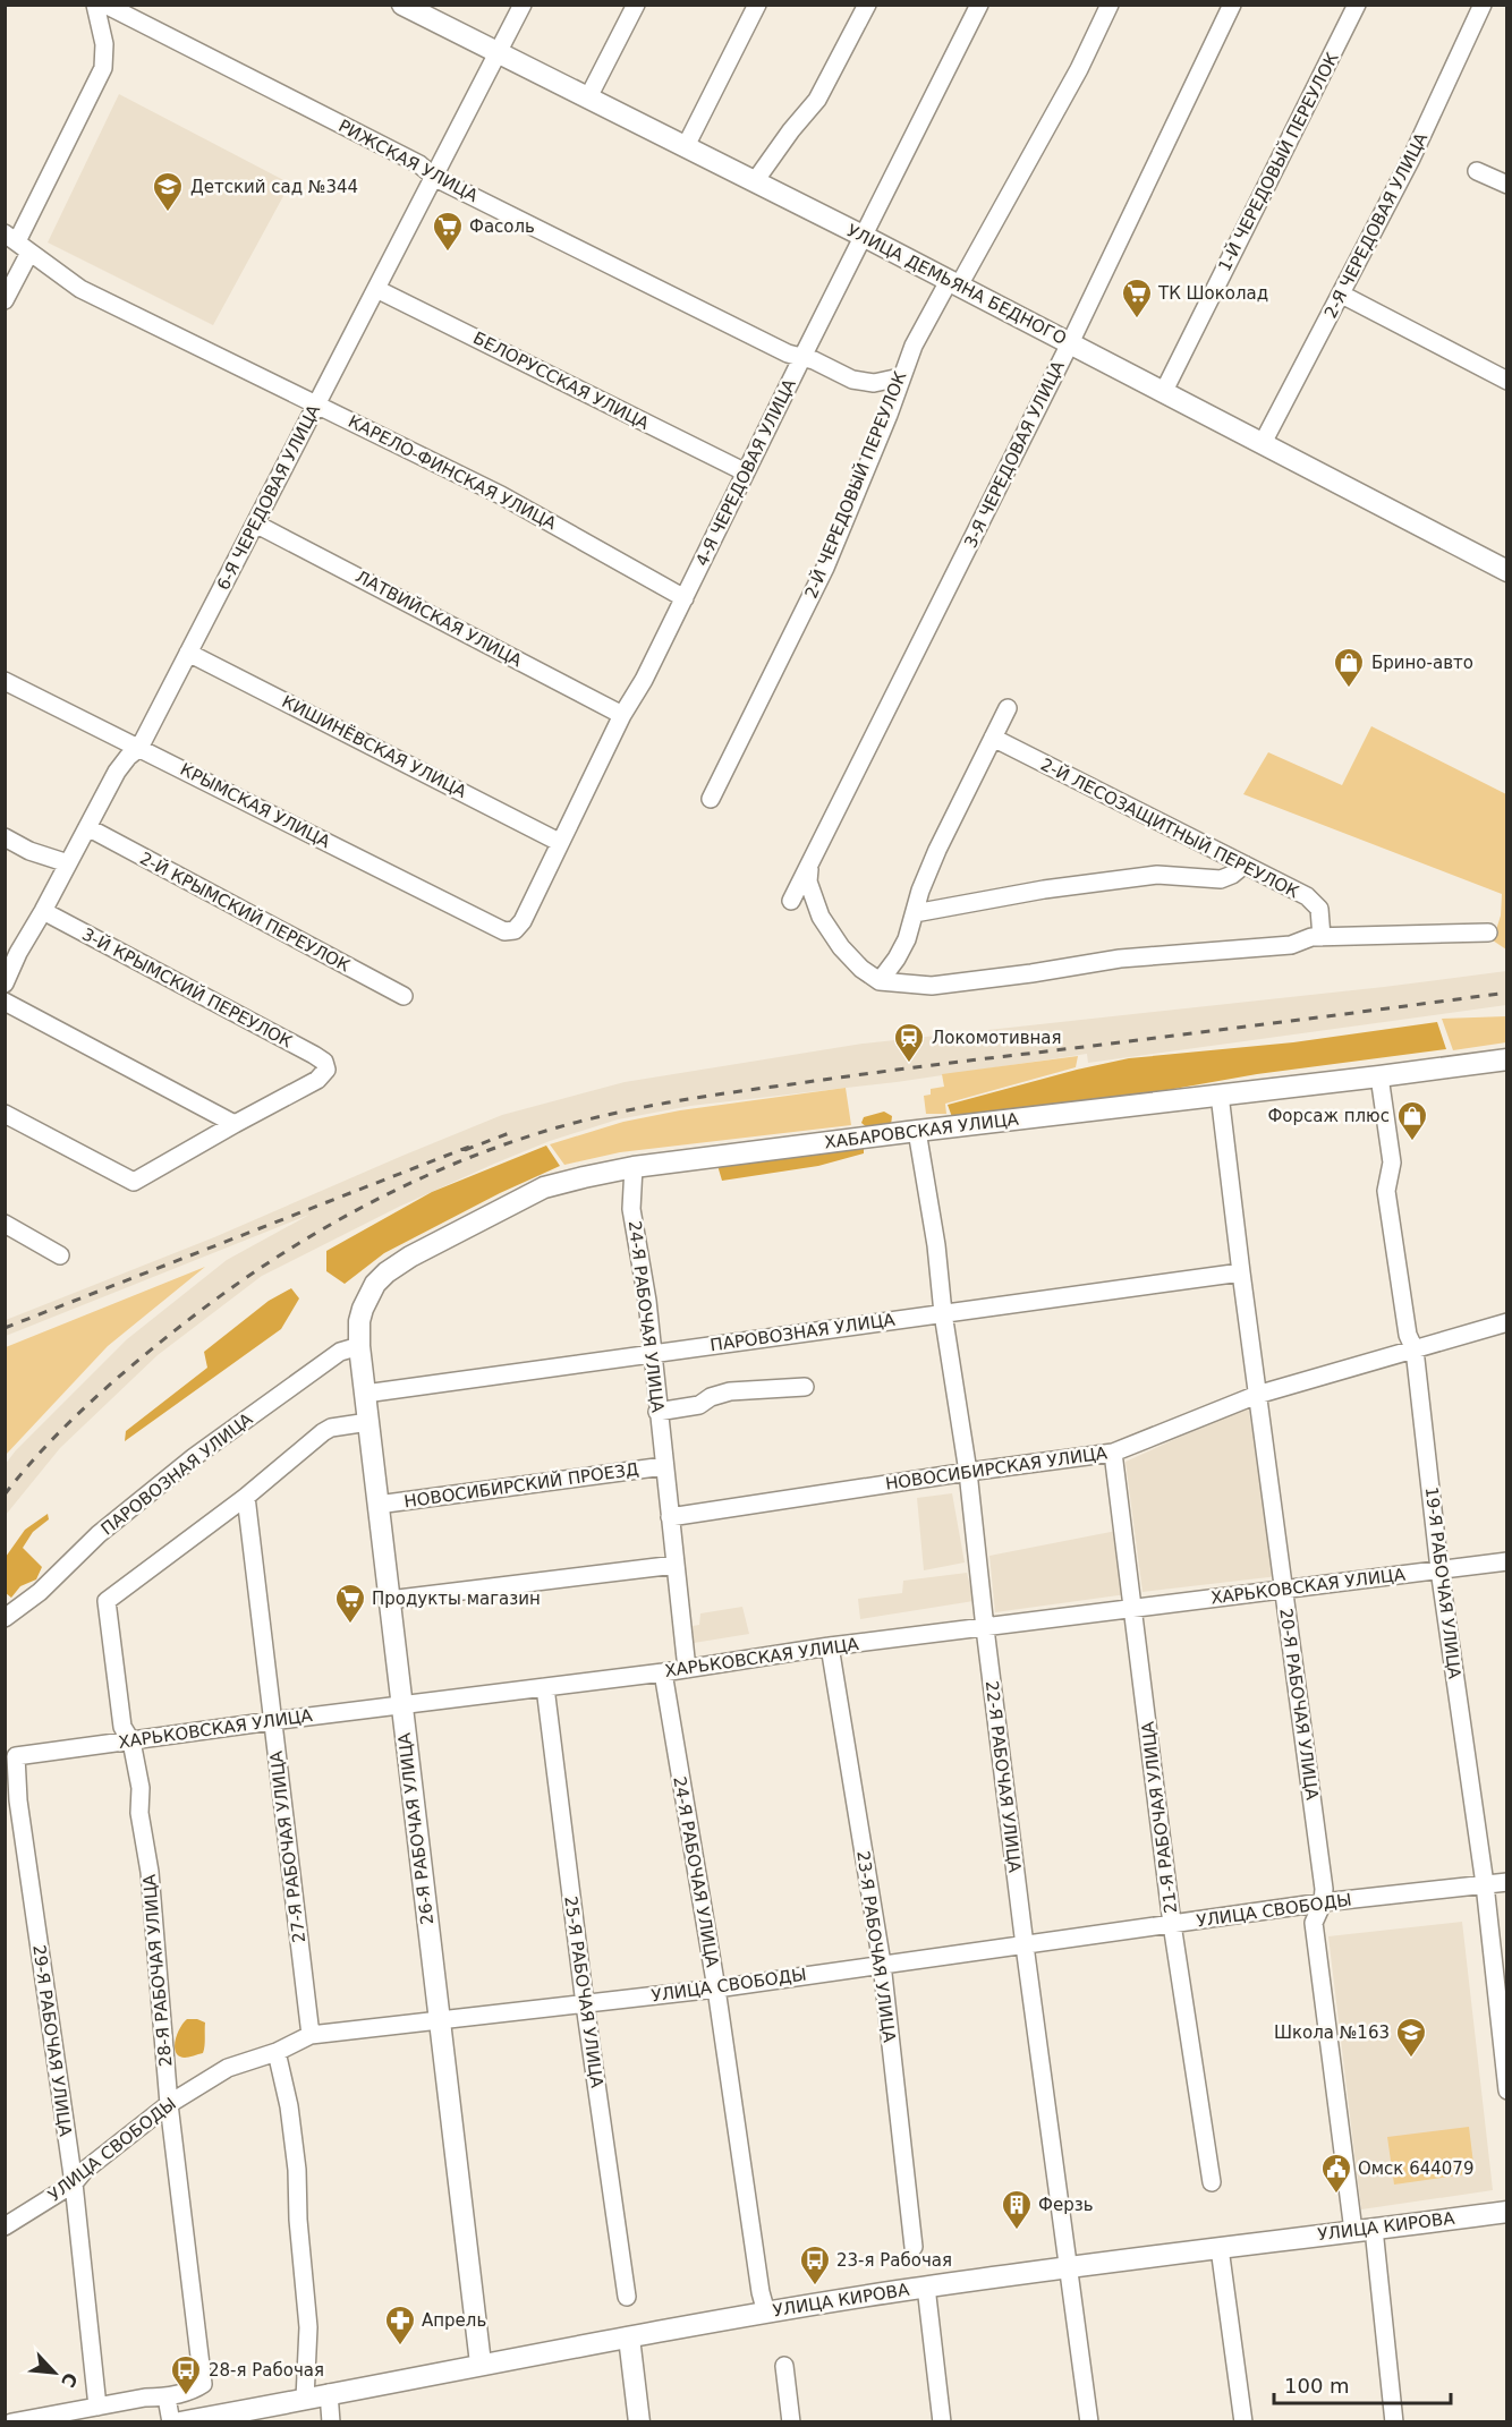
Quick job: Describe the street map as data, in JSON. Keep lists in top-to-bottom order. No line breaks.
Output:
{"streets":{"main road":["УЛИЦА ДЕМЬЯНА БЕДНОГО","ХАБАРОВСКАЯ УЛИЦА","26-Я РАБОЧАЯ УЛИЦА","УЛИЦА КИРОВА"],"street":["РИЖСКАЯ УЛИЦА","1-Й ЧЕРЕДОВЫЙ ПЕРЕУЛОК","2-Я ЧЕРЕДОВАЯ УЛИЦА","БЕЛОРУССКАЯ УЛИЦА","3-Я ЧЕРЕДОВАЯ УЛИЦА","КАРЕЛО-ФИНСКАЯ УЛИЦА","4-Я ЧЕРЕДОВАЯ УЛИЦА","2-Й ЧЕРЕДОВЫЙ ПЕРЕУЛОК","6-Я ЧЕРЕДОВАЯ УЛИЦА","ЛАТВИЙСКАЯ УЛИЦА","КИШИНЁВСКАЯ УЛИЦА","КРЫМСКАЯ УЛИЦА","2-Й ЛЕСОЗАЩИТНЫЙ ПЕРЕУЛОК","2-Й КРЫМСКИЙ ПЕРЕУЛОК","3-Й КРЫМСКИЙ ПЕРЕУЛОК","24-Я РАБОЧАЯ УЛИЦА","ПАРОВОЗНАЯ УЛИЦА","НОВОСИБИРСКАЯ УЛИЦА","НОВОСИБИРСКИЙ ПРОЕЗД","19-Я РАБОЧАЯ УЛИЦА","ХАРЬКОВСКАЯ УЛИЦА","20-Я РАБОЧАЯ УЛИЦА","22-Я РАБОЧАЯ УЛИЦА","21-Я РАБОЧАЯ УЛИЦА","27-Я РАБОЧАЯ УЛИЦА","УЛИЦА СВОБОДЫ","23-Я РАБОЧАЯ УЛИЦА","28-Я РАБОЧАЯ УЛИЦА","25-Я РАБОЧАЯ УЛИЦА","29-Я РАБОЧАЯ УЛИЦА"]},"crossings":[["РИЖСКАЯ УЛИЦА","4-Я ЧЕРЕДОВАЯ УЛИЦА"],["РИЖСКАЯ УЛИЦА","2-Й ЧЕРЕДОВЫЙ ПЕРЕУЛОК"],["РИЖСКАЯ УЛИЦА","6-Я ЧЕРЕДОВАЯ УЛИЦА"],["1-Й ЧЕРЕДОВЫЙ ПЕРЕУЛОК","УЛИЦА ДЕМЬЯНА БЕДНОГО"],["2-Я ЧЕРЕДОВАЯ УЛИЦА","УЛИЦА ДЕМЬЯНА БЕДНОГО"],["УЛИЦА ДЕМЬЯНА БЕДНОГО","3-Я ЧЕРЕДОВАЯ УЛИЦА"],["УЛИЦА ДЕМЬЯНА БЕДНОГО","4-Я ЧЕРЕДОВАЯ УЛИЦА"],["УЛИЦА ДЕМЬЯНА БЕДНОГО","2-Й ЧЕРЕДОВЫЙ ПЕРЕУЛОК"],["УЛИЦА ДЕМЬЯНА БЕДНОГО","6-Я ЧЕРЕДОВАЯ УЛИЦА"],["БЕЛОРУССКАЯ УЛИЦА","4-Я ЧЕРЕДОВАЯ УЛИЦА"],["БЕЛОРУССКАЯ УЛИЦА","6-Я ЧЕРЕДОВАЯ УЛИЦА"],["КАРЕЛО-ФИНСКАЯ УЛИЦА","4-Я ЧЕРЕДОВАЯ УЛИЦА"],["КАРЕЛО-ФИНСКАЯ УЛИЦА","6-Я ЧЕРЕДОВАЯ УЛИЦА"],["4-Я ЧЕРЕДОВАЯ УЛИЦА","ЛАТВИЙСКАЯ УЛИЦА"],["4-Я ЧЕРЕДОВАЯ УЛИЦА","КИШИНЁВСКАЯ УЛИЦА"],["4-Я ЧЕРЕДОВАЯ УЛИЦА","КРЫМСКАЯ УЛИЦА"],["6-Я ЧЕРЕДОВАЯ УЛИЦА","ЛАТВИЙСКАЯ УЛИЦА"],["6-Я ЧЕРЕДОВАЯ УЛИЦА","КИШИНЁВСКАЯ УЛИЦА"],["6-Я ЧЕРЕДОВАЯ УЛИЦА","КРЫМСКАЯ УЛИЦА"],["6-Я ЧЕРЕДОВАЯ УЛИЦА","2-Й КРЫМСКИЙ ПЕРЕУЛОК"],["6-Я ЧЕРЕДОВАЯ УЛИЦА","3-Й КРЫМСКИЙ ПЕРЕУЛОК"],["ХАБАРОВСКАЯ УЛИЦА","24-Я РАБОЧАЯ УЛИЦА"],["ХАБАРОВСКАЯ УЛИЦА","19-Я РАБОЧАЯ УЛИЦА"],["ХАБАРОВСКАЯ УЛИЦА","20-Я РАБОЧАЯ УЛИЦА"],["ХАБАРОВСКАЯ УЛИЦА","22-Я РАБОЧАЯ УЛИЦА"],["ХАБАРОВСКАЯ УЛИЦА","26-Я РАБОЧАЯ УЛИЦА"],["24-Я РАБОЧАЯ УЛИЦА","ПАРОВОЗНАЯ УЛИЦА"],["24-Я РАБОЧАЯ УЛИЦА","НОВОСИБИРСКАЯ УЛИЦА"],["24-Я РАБОЧАЯ УЛИЦА","НОВОСИБИРСКИЙ ПРОЕЗД"],["24-Я РАБОЧАЯ УЛИЦА","ХАРЬКОВСКАЯ УЛИЦА"],["24-Я РАБОЧАЯ УЛИЦА","УЛИЦА СВОБОДЫ"],["24-Я РАБОЧАЯ УЛИЦА","УЛИЦА КИРОВА"],["ПАРОВОЗНАЯ УЛИЦА","20-Я РАБОЧАЯ УЛИЦА"],["ПАРОВОЗНАЯ УЛИЦА","22-Я РАБОЧАЯ УЛИЦА"],["ПАРОВОЗНАЯ УЛИЦА","26-Я РАБОЧАЯ УЛИЦА"],["НОВОСИБИРСКАЯ УЛИЦА","19-Я РАБОЧАЯ УЛИЦА"],["НОВОСИБИРСКАЯ УЛИЦА","20-Я РАБОЧАЯ УЛИЦА"],["НОВОСИБИРСКАЯ УЛИЦА","22-Я РАБОЧАЯ УЛИЦА"],["НОВОСИБИРСКАЯ УЛИЦА","21-Я РАБОЧАЯ УЛИЦА"],["НОВОСИБИРСКИЙ ПРОЕЗД","26-Я РАБОЧАЯ УЛИЦА"],["19-Я РАБОЧАЯ УЛИЦА","ХАРЬКОВСКАЯ УЛИЦА"],["19-Я РАБОЧАЯ УЛИЦА","УЛИЦА СВОБОДЫ"],["ХАРЬКОВСКАЯ УЛИЦА","20-Я РАБОЧАЯ УЛИЦА"],["ХАРЬКОВСКАЯ УЛИЦА","22-Я РАБОЧАЯ УЛИЦА"],["ХАРЬКОВСКАЯ УЛИЦА","21-Я РАБОЧАЯ УЛИЦА"],["ХАРЬКОВСКАЯ УЛИЦА","26-Я РАБОЧАЯ УЛИЦА"],["ХАРЬКОВСКАЯ УЛИЦА","27-Я РАБОЧАЯ УЛИЦА"],["ХАРЬКОВСКАЯ УЛИЦА","23-Я РАБОЧАЯ УЛИЦА"],["ХАРЬКОВСКАЯ УЛИЦА","28-Я РАБОЧАЯ УЛИЦА"],["ХАРЬКОВСКАЯ УЛИЦА","25-Я РАБОЧАЯ УЛИЦА"],["ХАРЬКОВСКАЯ УЛИЦА","29-Я РАБОЧАЯ УЛИЦА"],["20-Я РАБОЧАЯ УЛИЦА","УЛИЦА СВОБОДЫ"],["20-Я РАБОЧАЯ УЛИЦА","УЛИЦА КИРОВА"],["22-Я РАБОЧАЯ УЛИЦА","УЛИЦА СВОБОДЫ"],["22-Я РАБОЧАЯ УЛИЦА","УЛИЦА КИРОВА"],["21-Я РАБОЧАЯ УЛИЦА","УЛИЦА СВОБОДЫ"],["26-Я РАБОЧАЯ УЛИЦА","УЛИЦА СВОБОДЫ"],["26-Я РАБОЧАЯ УЛИЦА","УЛИЦА КИРОВА"],["27-Я РАБОЧАЯ УЛИЦА","УЛИЦА СВОБОДЫ"],["27-Я РАБОЧАЯ УЛИЦА","28-Я РАБОЧАЯ УЛИЦА"],["УЛИЦА СВОБОДЫ","23-Я РАБОЧАЯ УЛИЦА"],["УЛИЦА СВОБОДЫ","28-Я РАБОЧАЯ УЛИЦА"],["УЛИЦА СВОБОДЫ","25-Я РАБОЧАЯ УЛИЦА"],["УЛИЦА СВОБОДЫ","29-Я РАБОЧАЯ УЛИЦА"]],"places":{"school or university":["Детский сад №344","Школа №163"],"supermarket":["Фасоль","ТК Шоколад","Продукты магазин"],"shop":["Брино-авто","Форсаж плюс"],"station":["Локомотивная"],"public building":["Омск 644079"],"building":["Ферзь"],"bus stop":["23-я Рабочая","28-я Рабочая"],"pharmacy":["Апрель"]},"scale_bar":"100 m","north":"bottom right"}
